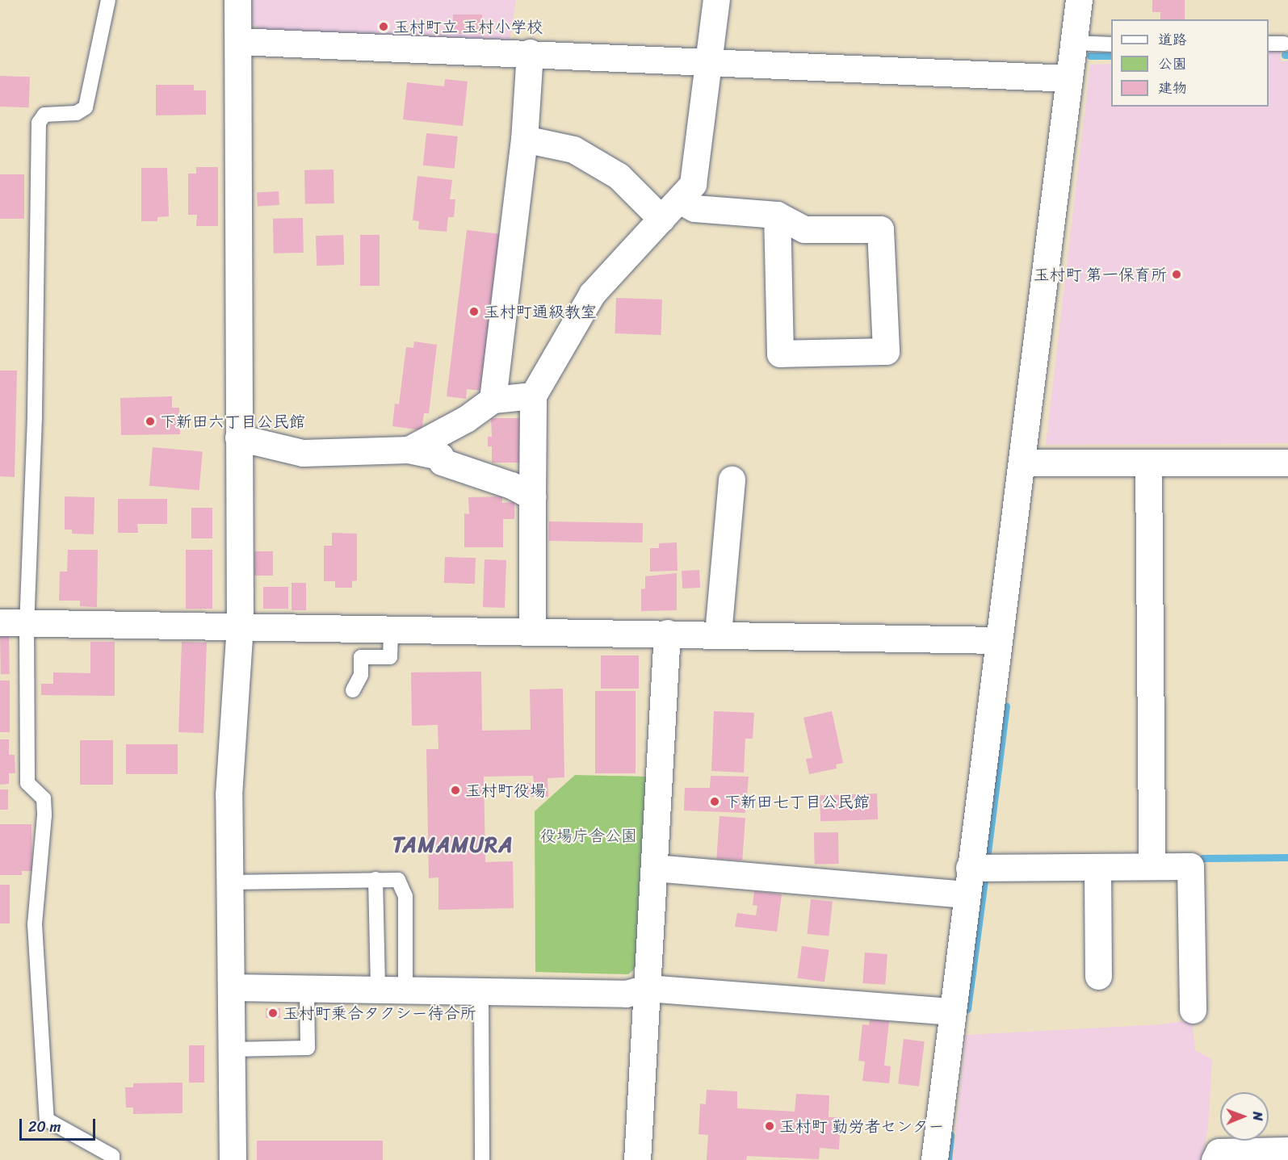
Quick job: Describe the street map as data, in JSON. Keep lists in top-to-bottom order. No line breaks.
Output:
{"districts":["TAMAMURA"],"parks":["役場庁舎公園"],"places":["玉村町立 玉村小学校","玉村町 第一保育所","玉村町通級教室","下新田六丁目公民館","玉村町役場","下新田七丁目公民館","玉村町乗合タクシー待合所","玉村町 勤労者センター"],"legend":["道路","公園","建物"],"scale_bar":"20 m","north":"right"}
